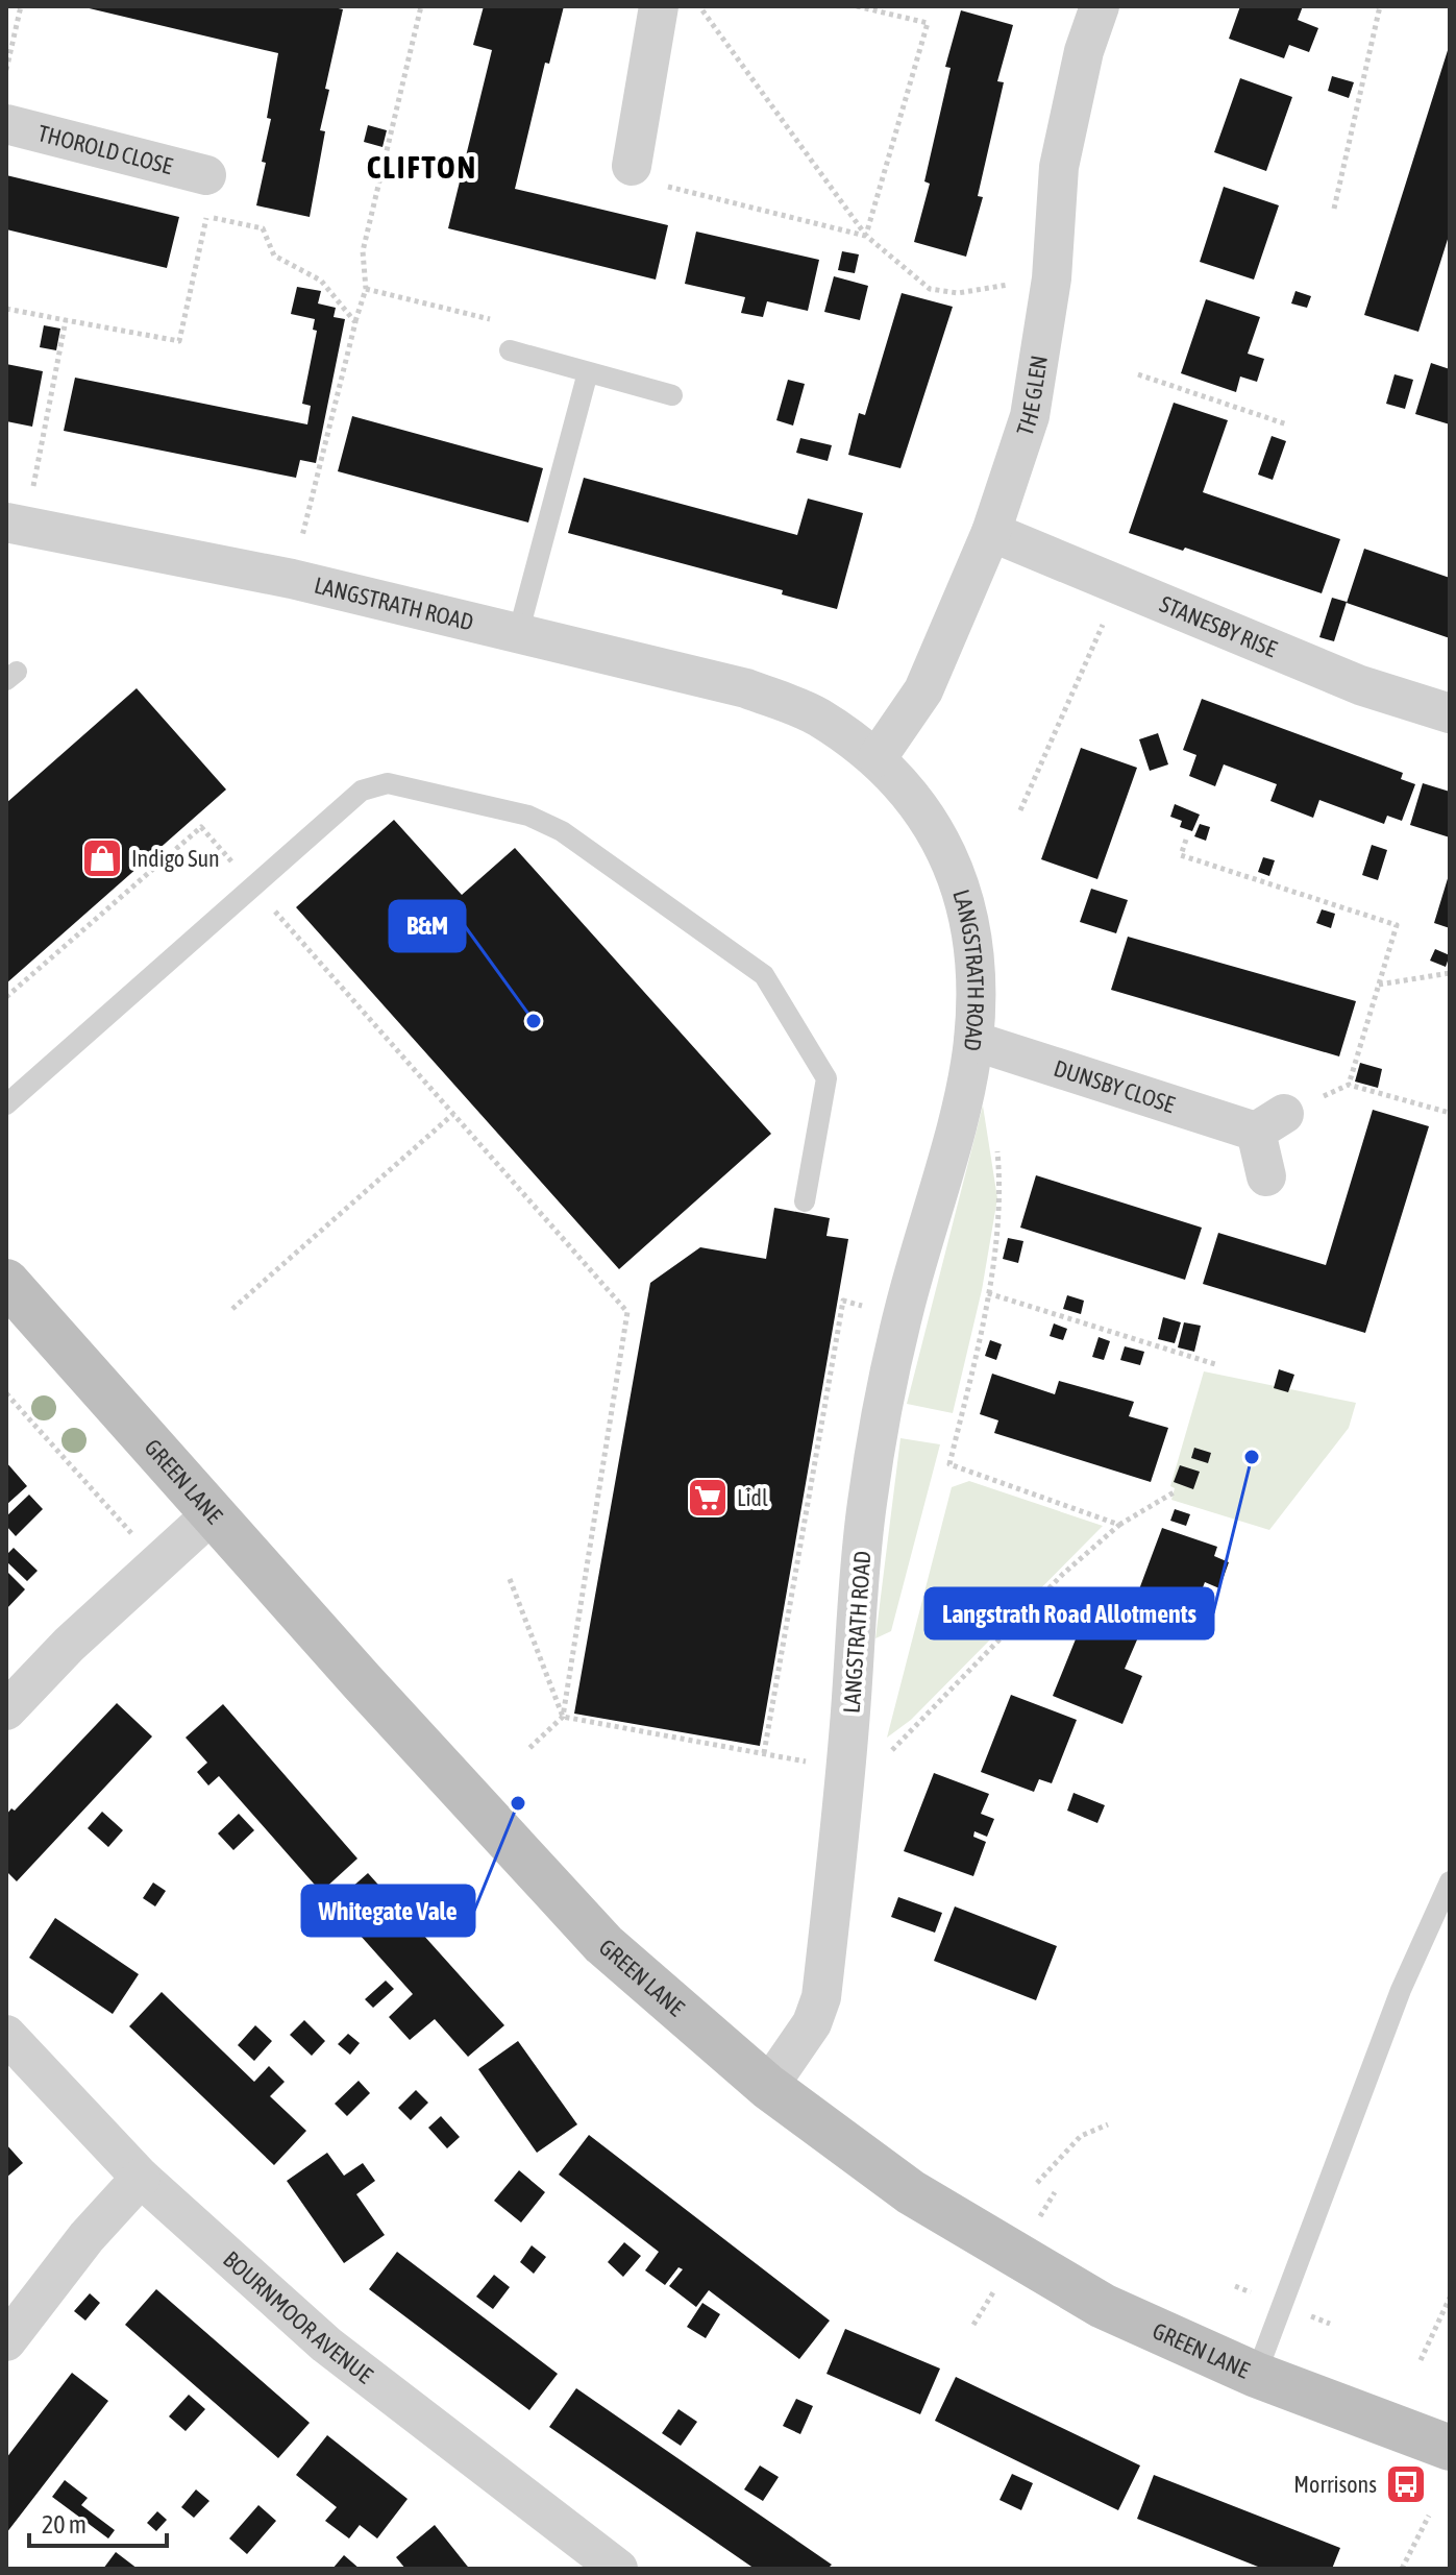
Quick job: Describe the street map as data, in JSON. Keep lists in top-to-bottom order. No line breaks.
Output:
{"streets":{"street":["THOROLD CLOSE","THE GLEN","LANGSTRATH ROAD","STANESBY RISE","DUNSBY CLOSE","GREEN LANE","BOURNMOOR AVENUE"]},"crossings":[["THE GLEN","LANGSTRATH ROAD"],["THE GLEN","STANESBY RISE"],["LANGSTRATH ROAD","DUNSBY CLOSE"],["LANGSTRATH ROAD","GREEN LANE"]],"districts":["CLIFTON"],"places":{"shop":["Indigo Sun"],"other":["B&M","Langstrath Road Allotments","Whitegate Vale"],"supermarket":["Lidl"],"bus stop":["Morrisons"]},"scale_bar":"20 m"}
